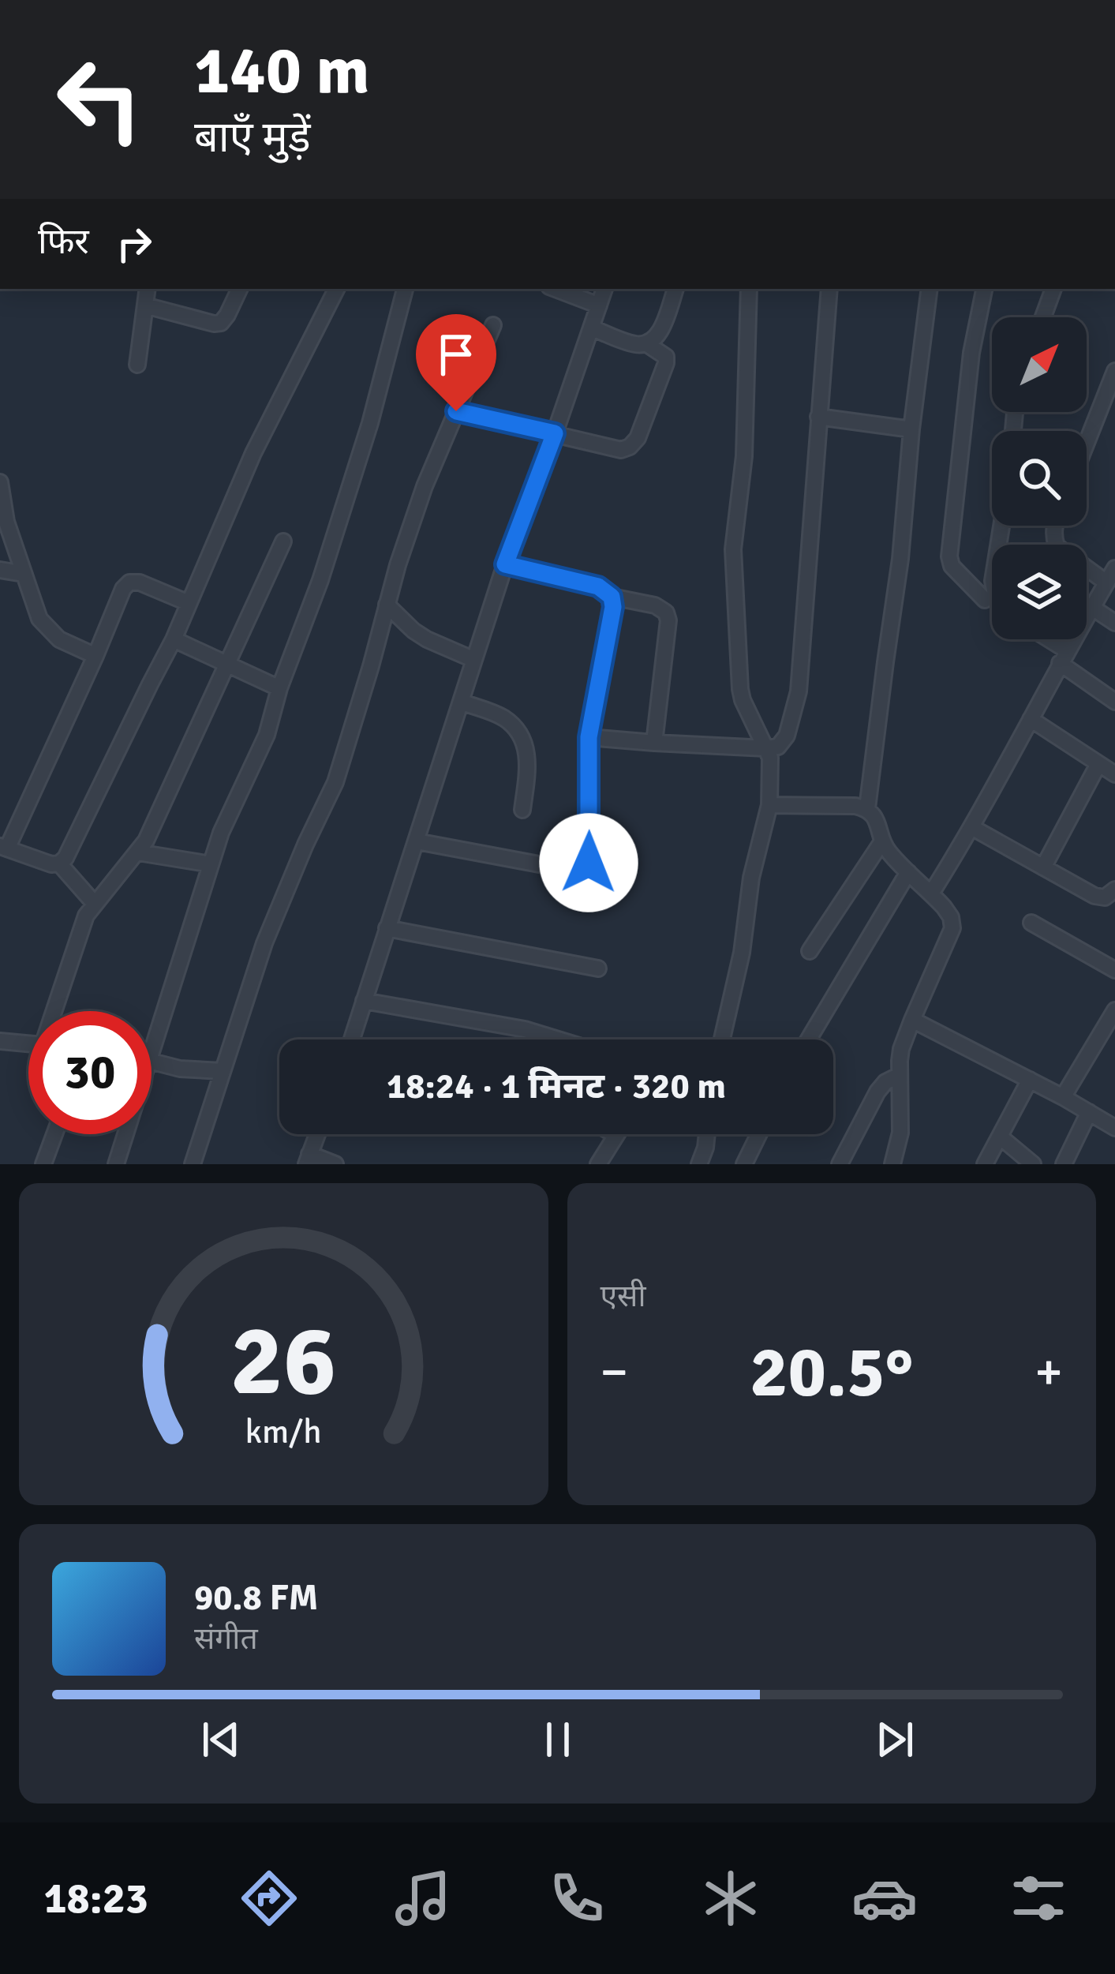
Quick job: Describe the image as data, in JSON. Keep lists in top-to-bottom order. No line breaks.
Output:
{"north":"top right","page":{"turn":["140 m","बाएँ मुड़ें"],"then":"फिर","limit":"30","trip":"18:24 · 1 मिनट · 320 m","tile":"एसी","heat":["−","20.5°","+"],"song":["90.8 FM","संगीत"],"tabs":"18:23","gauge":["26","km/h"]}}
